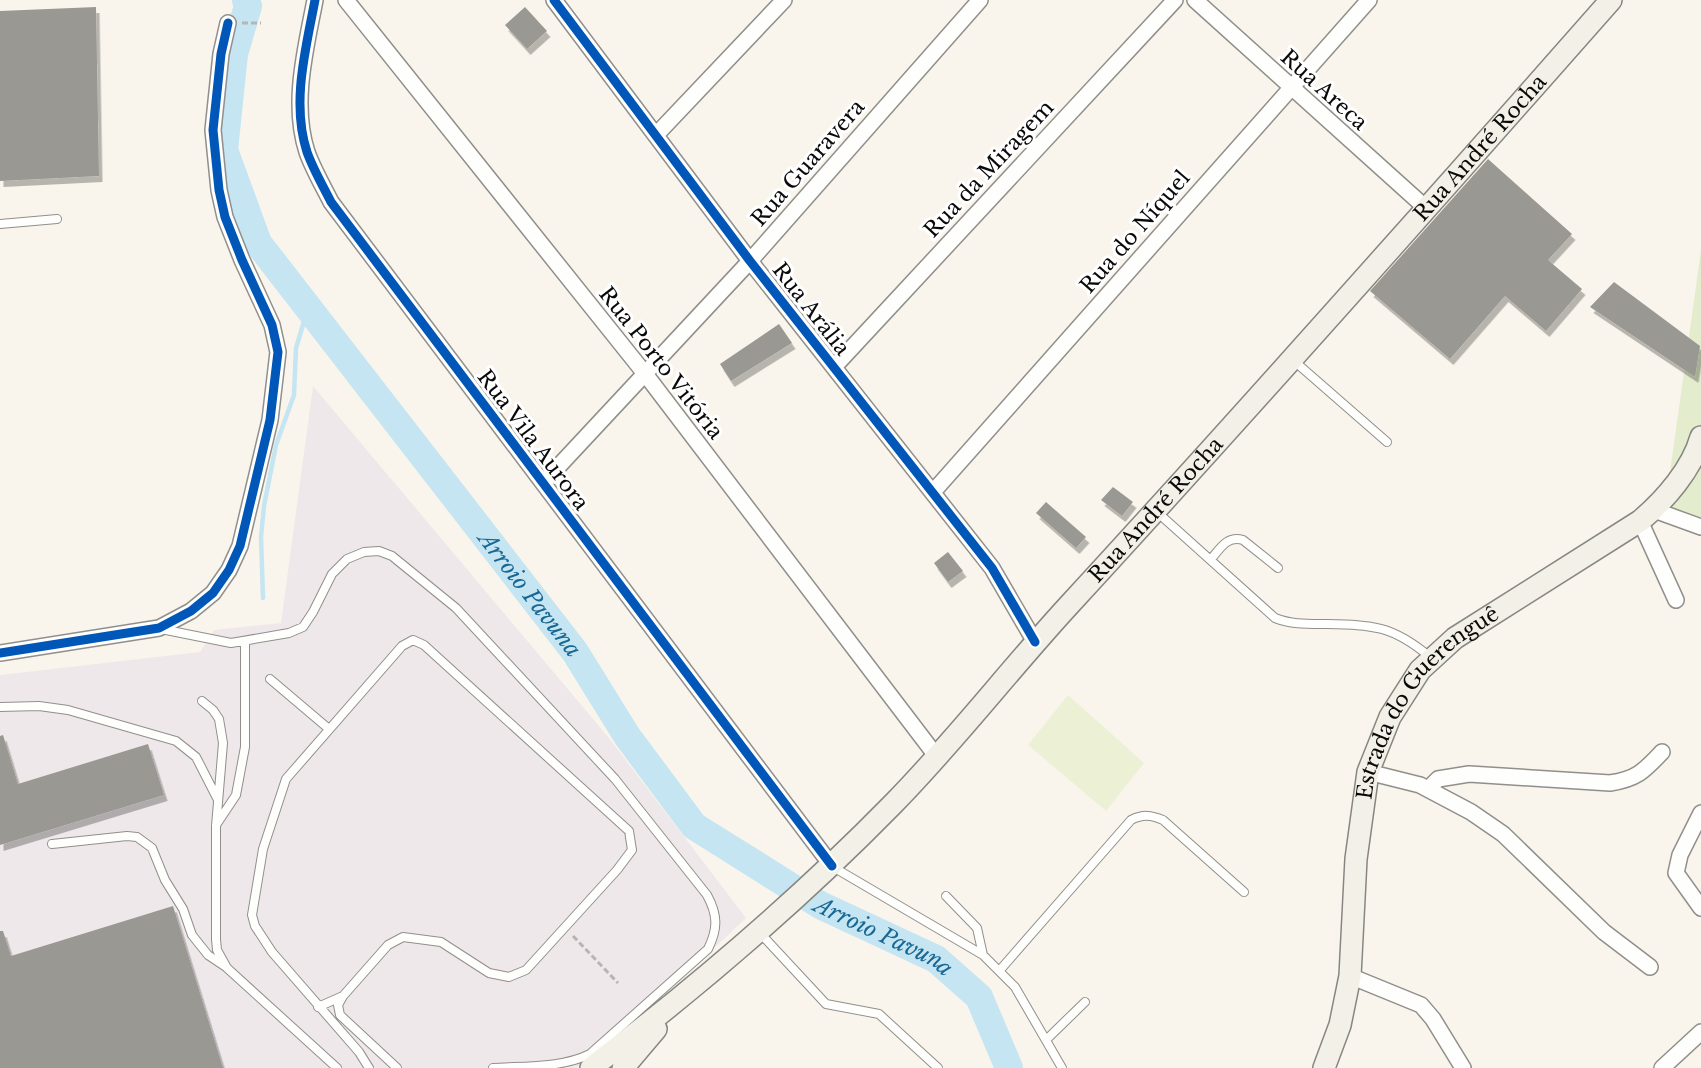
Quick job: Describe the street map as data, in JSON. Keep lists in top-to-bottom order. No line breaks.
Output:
{"streets":{"main road":["Rua André Rocha","Estrada do Guerenguê"],"street":["Rua Areca","Rua Guaravera","Rua da Miragem","Rua do Níquel","Rua Arália","Rua Porto Vitória","Rua Vila Aurora"]},"crossings":[["Rua Areca","Rua André Rocha"],["Rua Areca","Rua do Níquel"],["Rua André Rocha","Rua Arália"],["Rua André Rocha","Rua Porto Vitória"],["Rua André Rocha","Rua Vila Aurora"],["Rua Guaravera","Rua Arália"],["Rua Guaravera","Rua Porto Vitória"],["Rua Guaravera","Rua Vila Aurora"],["Rua da Miragem","Rua Arália"],["Rua do Níquel","Rua Arália"]],"water":["Arroio Pavuna"]}
